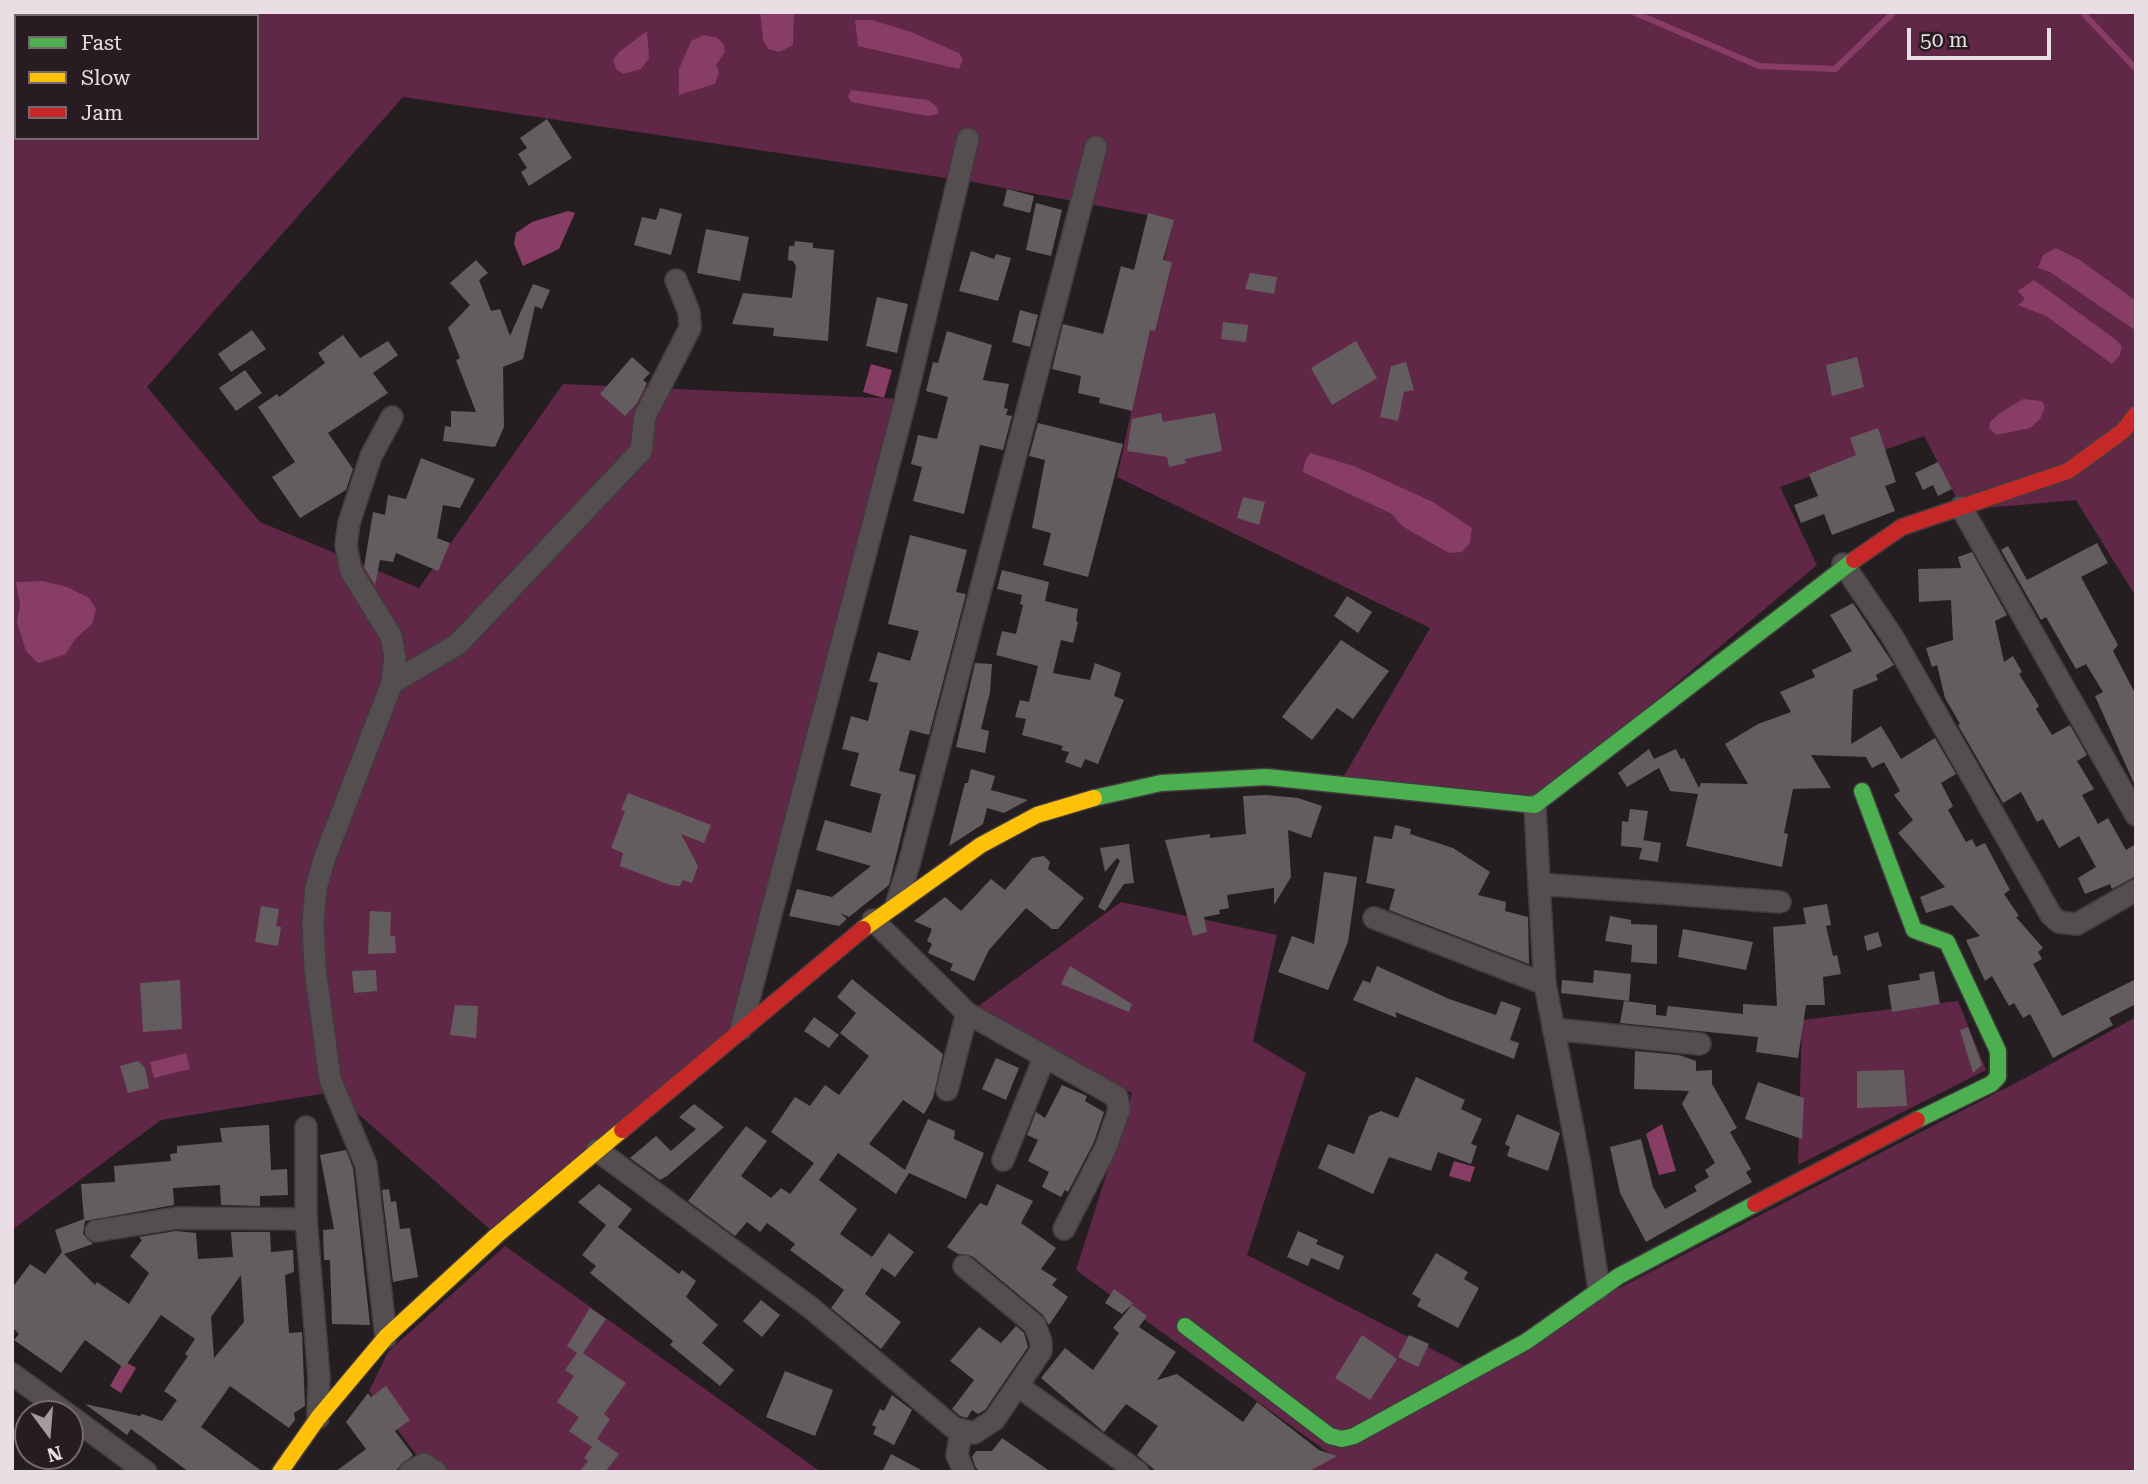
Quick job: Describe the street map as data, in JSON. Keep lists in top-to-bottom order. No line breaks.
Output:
{"legend":["Fast","Slow","Jam"],"scale_bar":"50 m","north":"bottom"}
